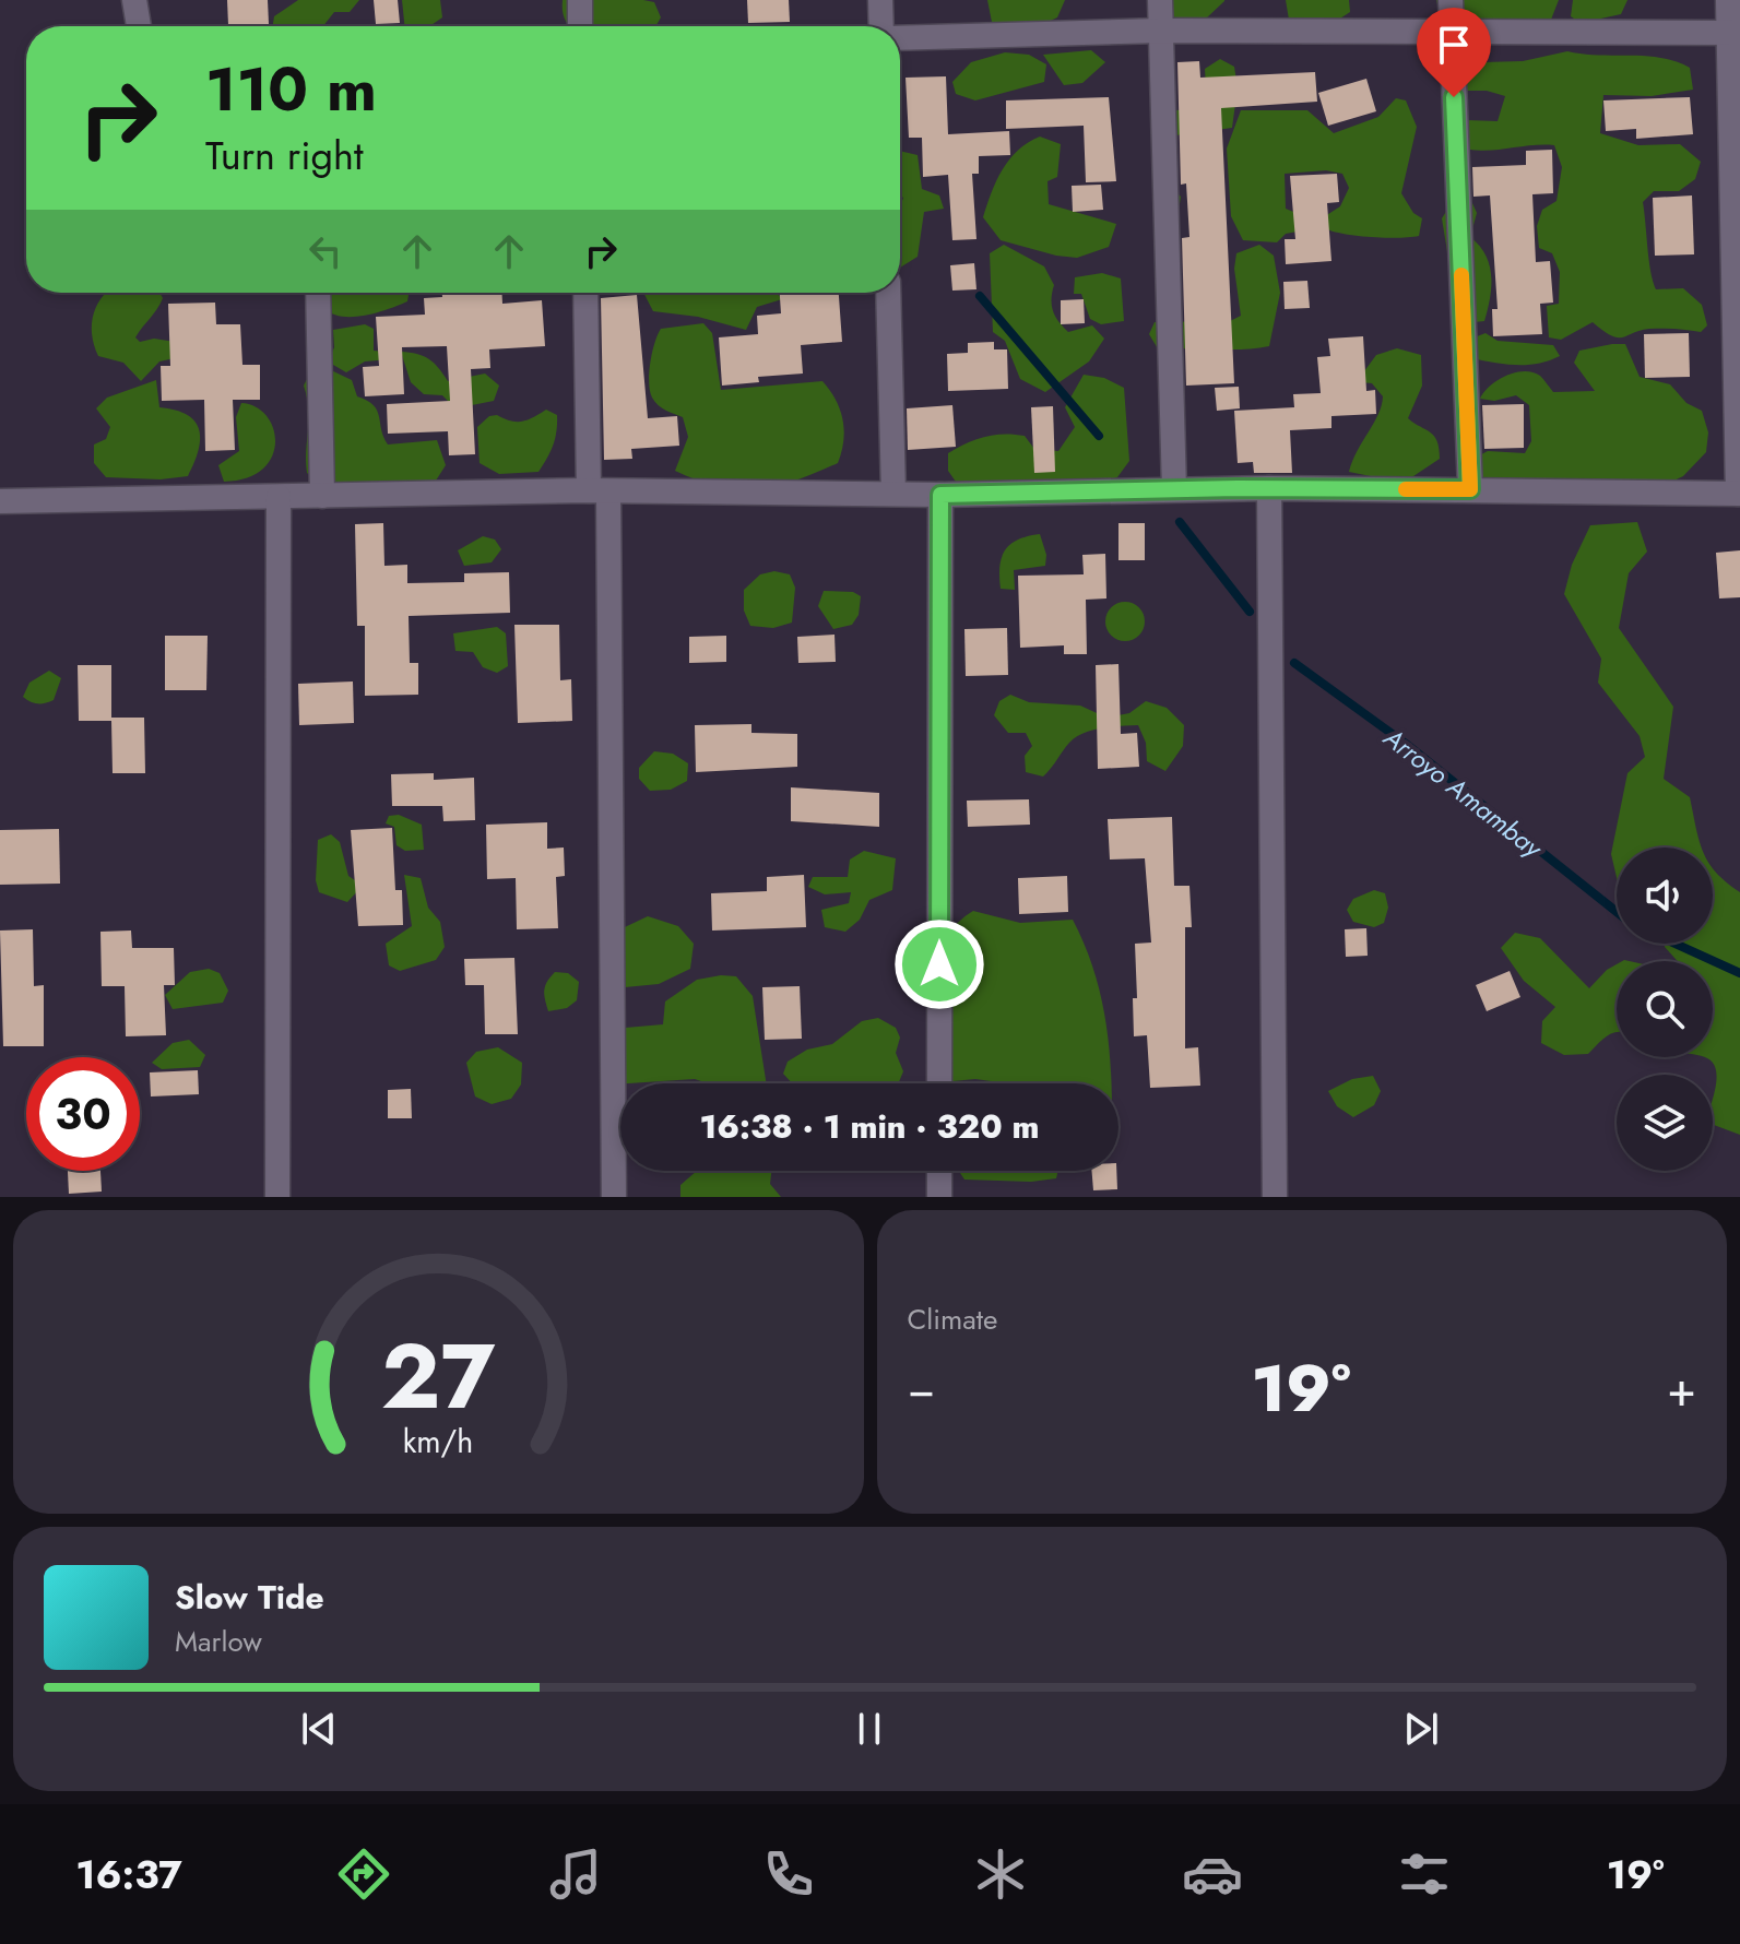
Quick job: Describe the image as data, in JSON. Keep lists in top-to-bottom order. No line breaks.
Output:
{"water":["Arroyo Amambay"],"page":{"turn":["110 m","Turn right"],"limit":"30","trip":"16:38 · 1 min · 320 m","tile":"Climate","heat":["−","19°","+"],"song":["Slow Tide","Marlow"],"tabs":["16:37","19°"],"gauge":["27","km/h"]}}
